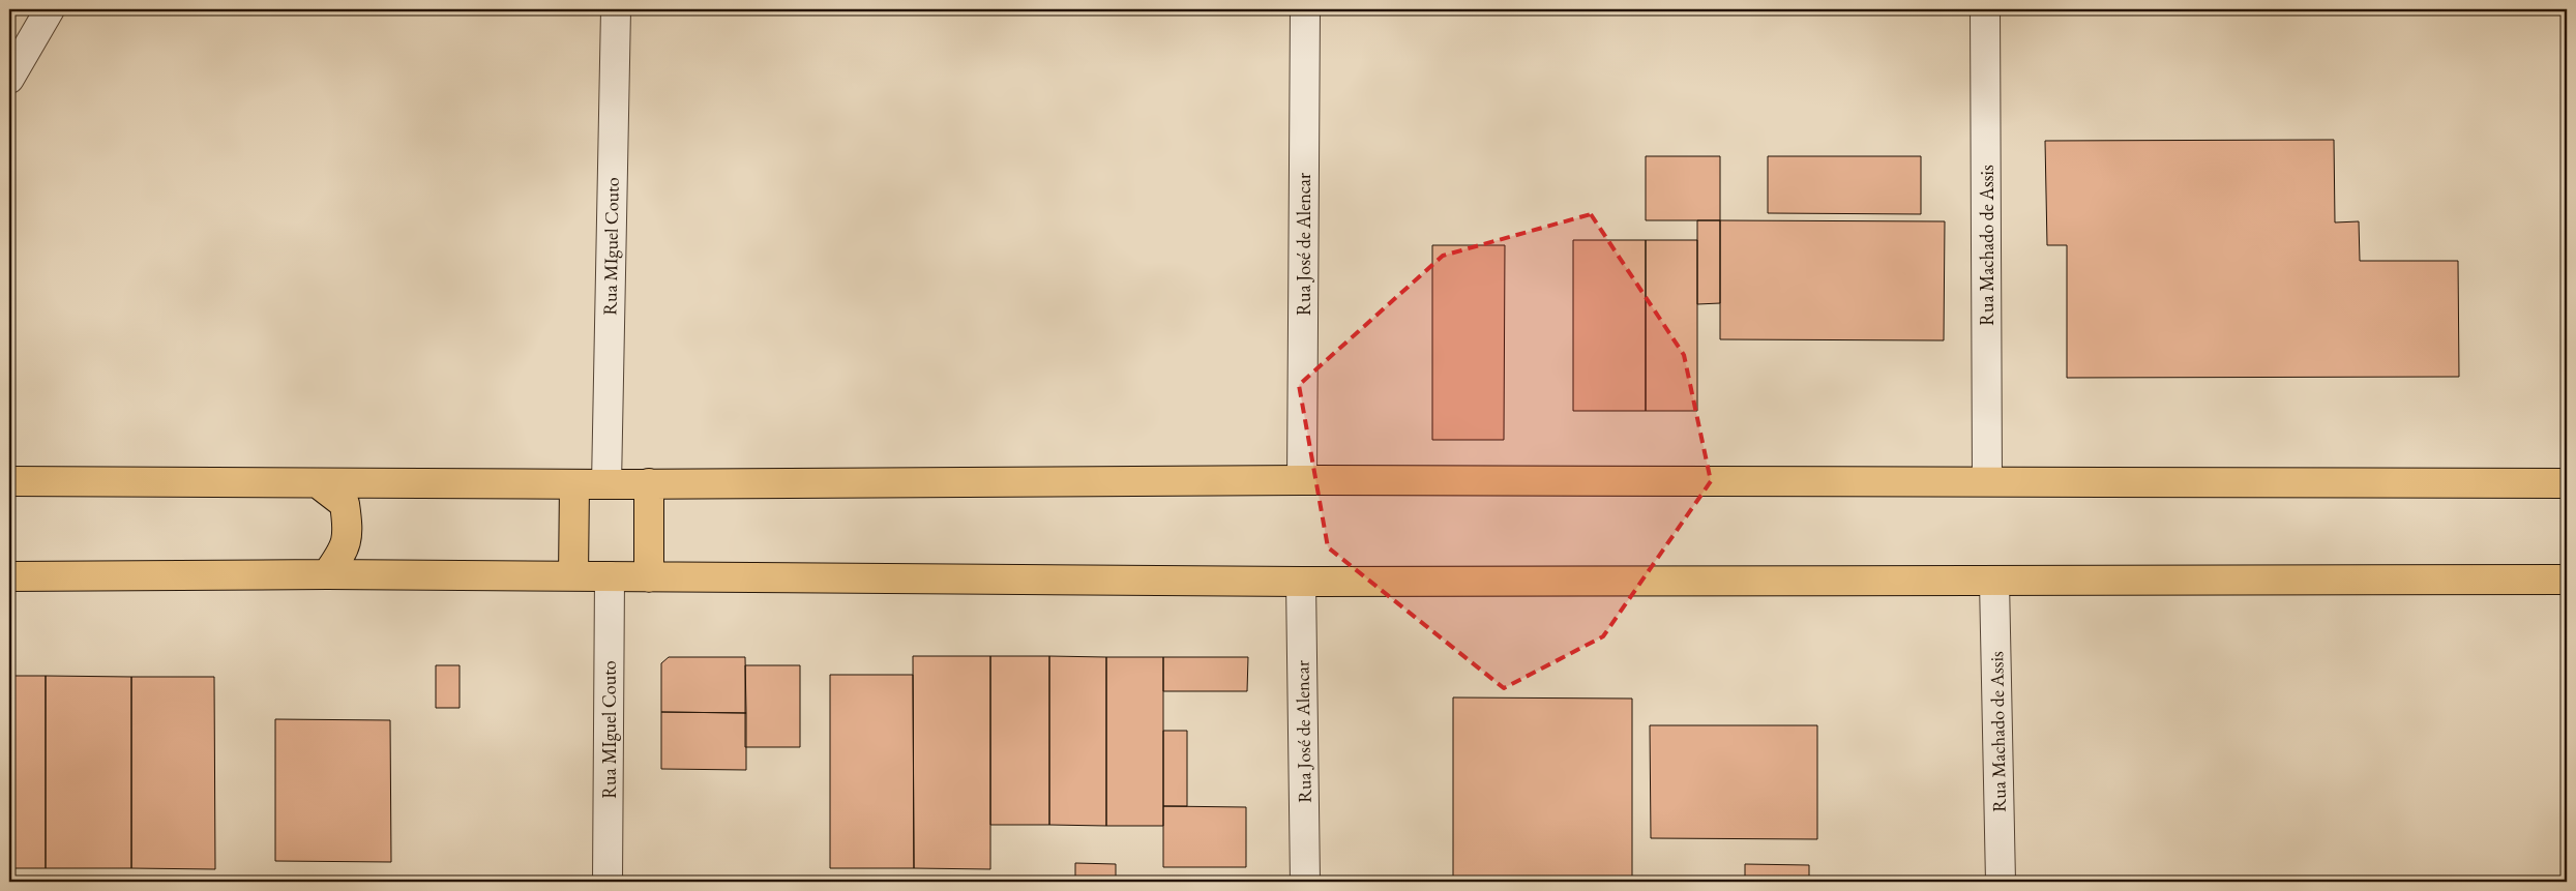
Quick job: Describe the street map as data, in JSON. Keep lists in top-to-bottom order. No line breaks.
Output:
{"streets":{"street":["Rua José de Alencar","Rua Machado de Assis","Rua MIguel Couto"]}}
